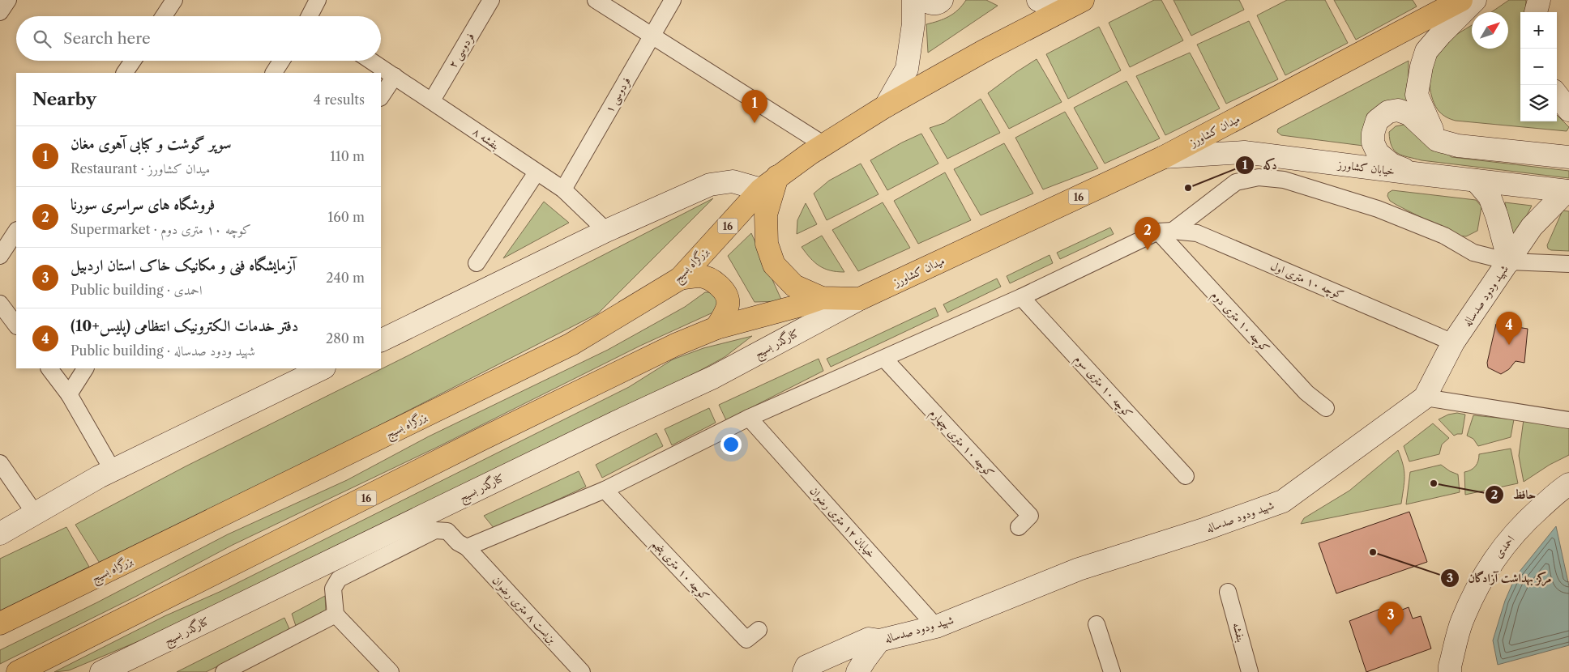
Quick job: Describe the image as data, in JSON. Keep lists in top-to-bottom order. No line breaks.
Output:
{"streets":{"highway":["میدان کشاورز","16","بزرگراه بسیج"],"main road":["خیابان کشاورز","شهید ودود صدساله","کنارگذر بسیج","احمدی"],"street":["فردوسی ۲","فردوسی ۱","بنفشه ۸","کوچه ۱۰ متری اول","کوچه ۱۰ متری دوم","کوچه ۱۰ متری سوم","کوچه ۱۰ متری چهارم","خیابان ۱۲ متری رضوان","کوچه ۱۰ متری پنجم","بن‌بست ۸ متری رضوان","بنفشه"]},"crossings":[["فردوسی ۲","بنفشه ۸"],["فردوسی ۱","بنفشه ۸"],["میدان کشاورز","خیابان کشاورز"],["میدان کشاورز","16"],["میدان کشاورز","بزرگراه بسیج"],["میدان کشاورز","کنارگذر بسیج"],["خیابان کشاورز","شهید ودود صدساله"],["16","بزرگراه بسیج"],["کوچه ۱۰ متری اول","شهید ودود صدساله"],["کوچه ۱۰ متری اول","کوچه ۱۰ متری دوم"],["شهید ودود صدساله","خیابان ۱۲ متری رضوان"]],"places":["دکه","حافظ","مرکز بهداشت آزادگان"],"north":"top right","page":{"map_buttons":["+","−"],"search":"Search here","heading":["Nearby","4 results"],"pins":["1","2","4","3"],"list":[{"mark":"1","name":"سوپر گوشت و کبابی آهوی مغان","note":"Restaurant · میدان کشاورز","value":"110 m"},{"mark":"2","name":"فروشگاه های سراسری سورنا","note":"Supermarket · کوچه ۱۰ متری دوم","value":"160 m"},{"mark":"3","name":"آزمایشگاه فنی و مکانیک خاک استان اردبیل","note":"Public building · احمدی","value":"240 m"},{"mark":"4","name":"دفتر خدمات الکترونیک انتظامی (پلیس+10)","note":"Public building · شهید ودود صدساله","value":"280 m"}]}}
